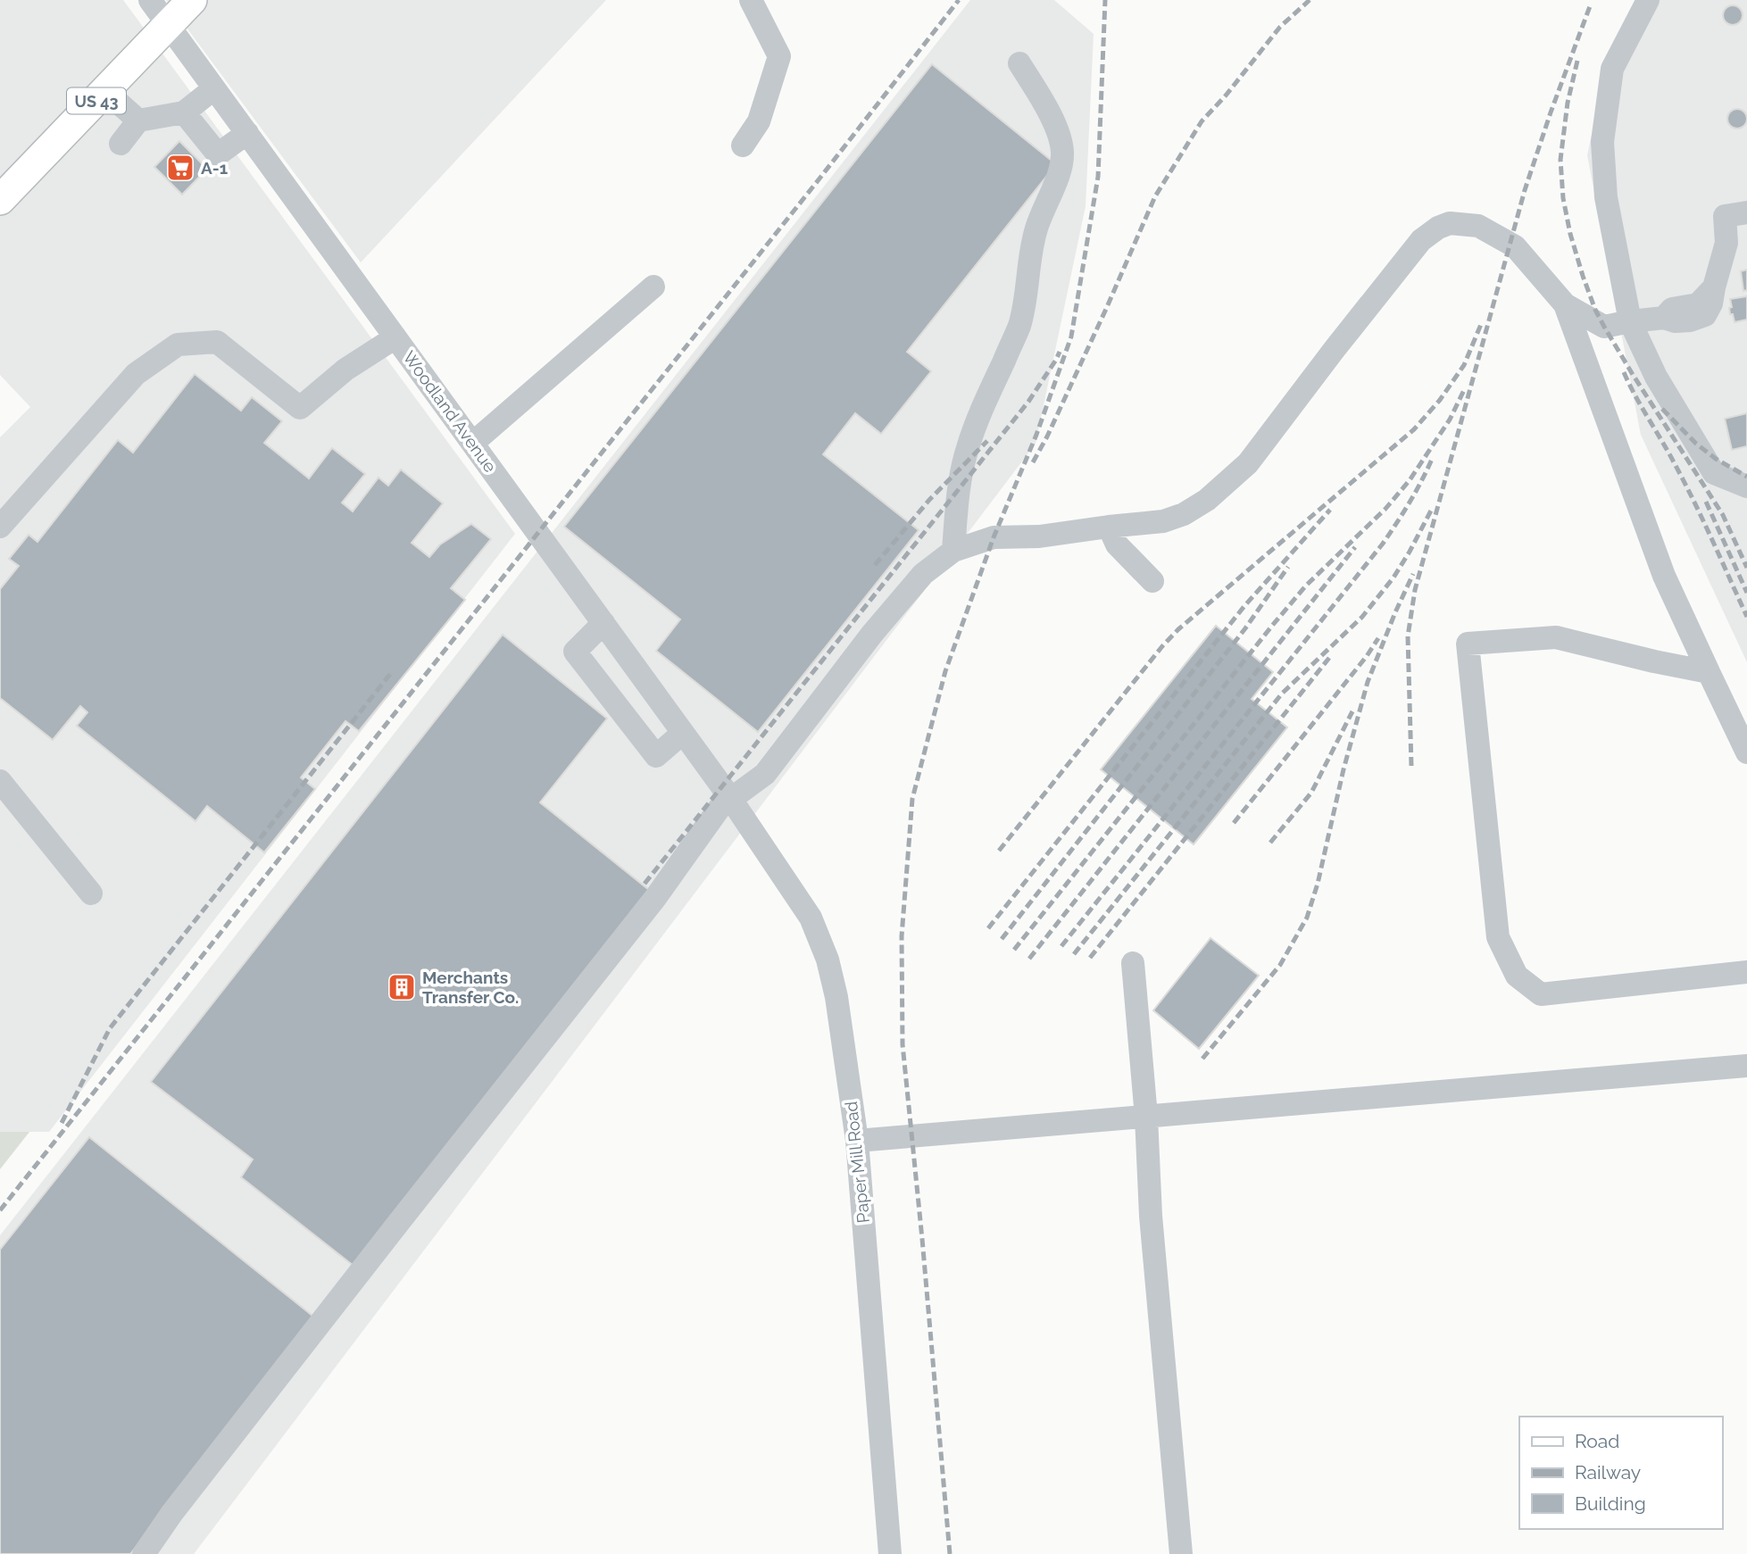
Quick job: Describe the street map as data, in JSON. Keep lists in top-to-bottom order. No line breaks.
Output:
{"streets":{"main road":["US 43"],"street":["Woodland Avenue","Paper Mill Road"]},"crossings":[["US 43","Woodland Avenue"],["Woodland Avenue","Paper Mill Road"]],"places":{"supermarket":["A-1"],"building":["Merchants Transfer Co."]},"legend":["Road","Railway","Building"]}
